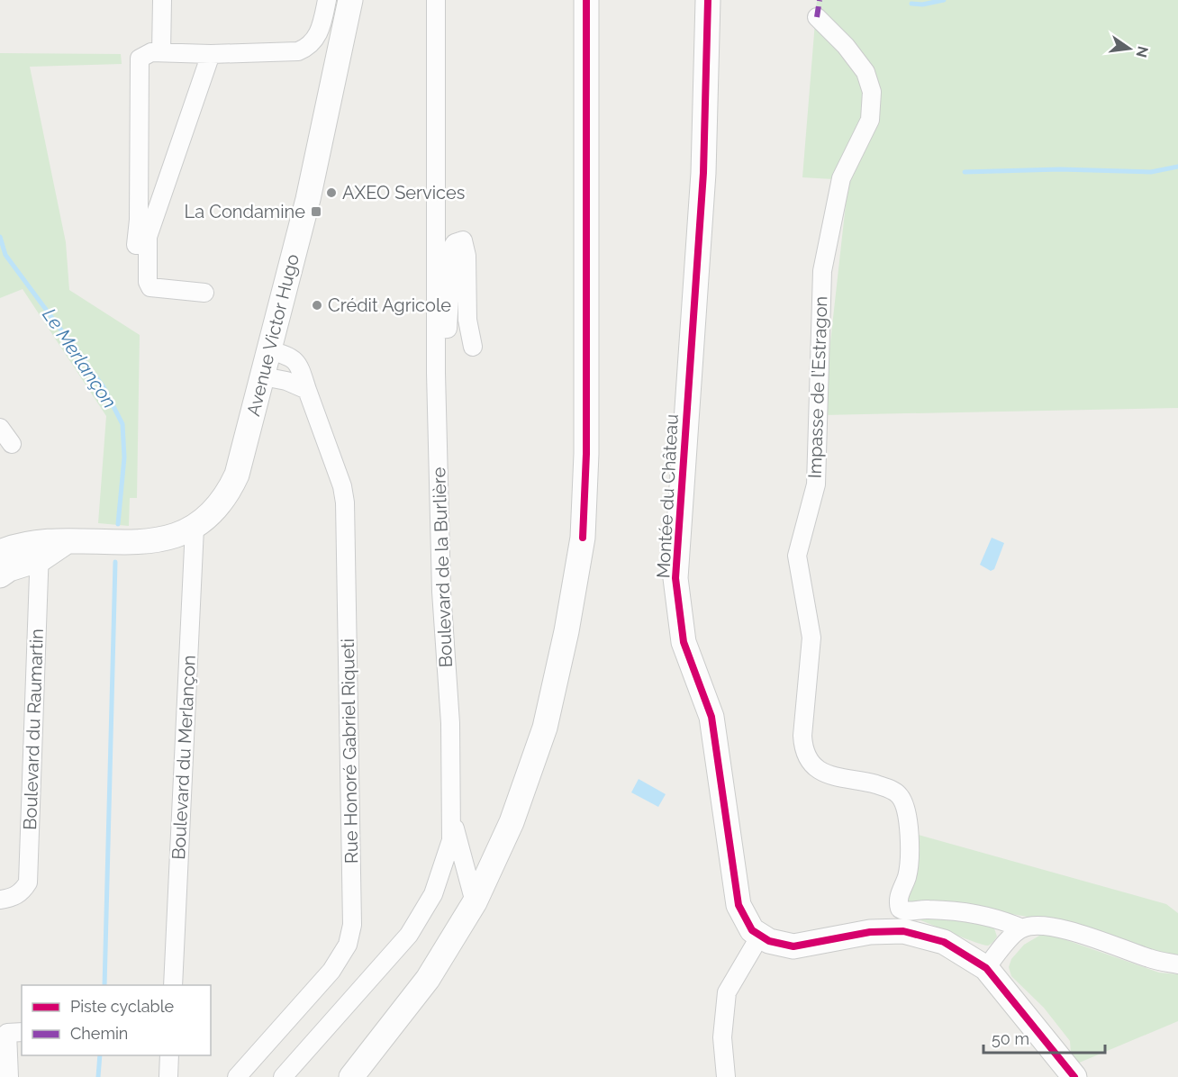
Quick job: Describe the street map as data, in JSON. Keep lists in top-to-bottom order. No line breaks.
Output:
{"streets":{"street":["Avenue Victor Hugo","Impasse de l’Estragon","Montée du Château","Boulevard de la Burlière","Boulevard du Raumartin","Rue Honoré Gabriel Riqueti","Boulevard du Merlançon"]},"crossings":[["Avenue Victor Hugo","Boulevard du Raumartin"],["Avenue Victor Hugo","Rue Honoré Gabriel Riqueti"],["Avenue Victor Hugo","Boulevard du Merlançon"]],"water":["Le Merlançon"],"places":{"other":["AXEO Services","Crédit Agricole"],"transit":["La Condamine"]},"legend":["Piste cyclable","Chemin"],"scale_bar":"50 m","north":"right"}
